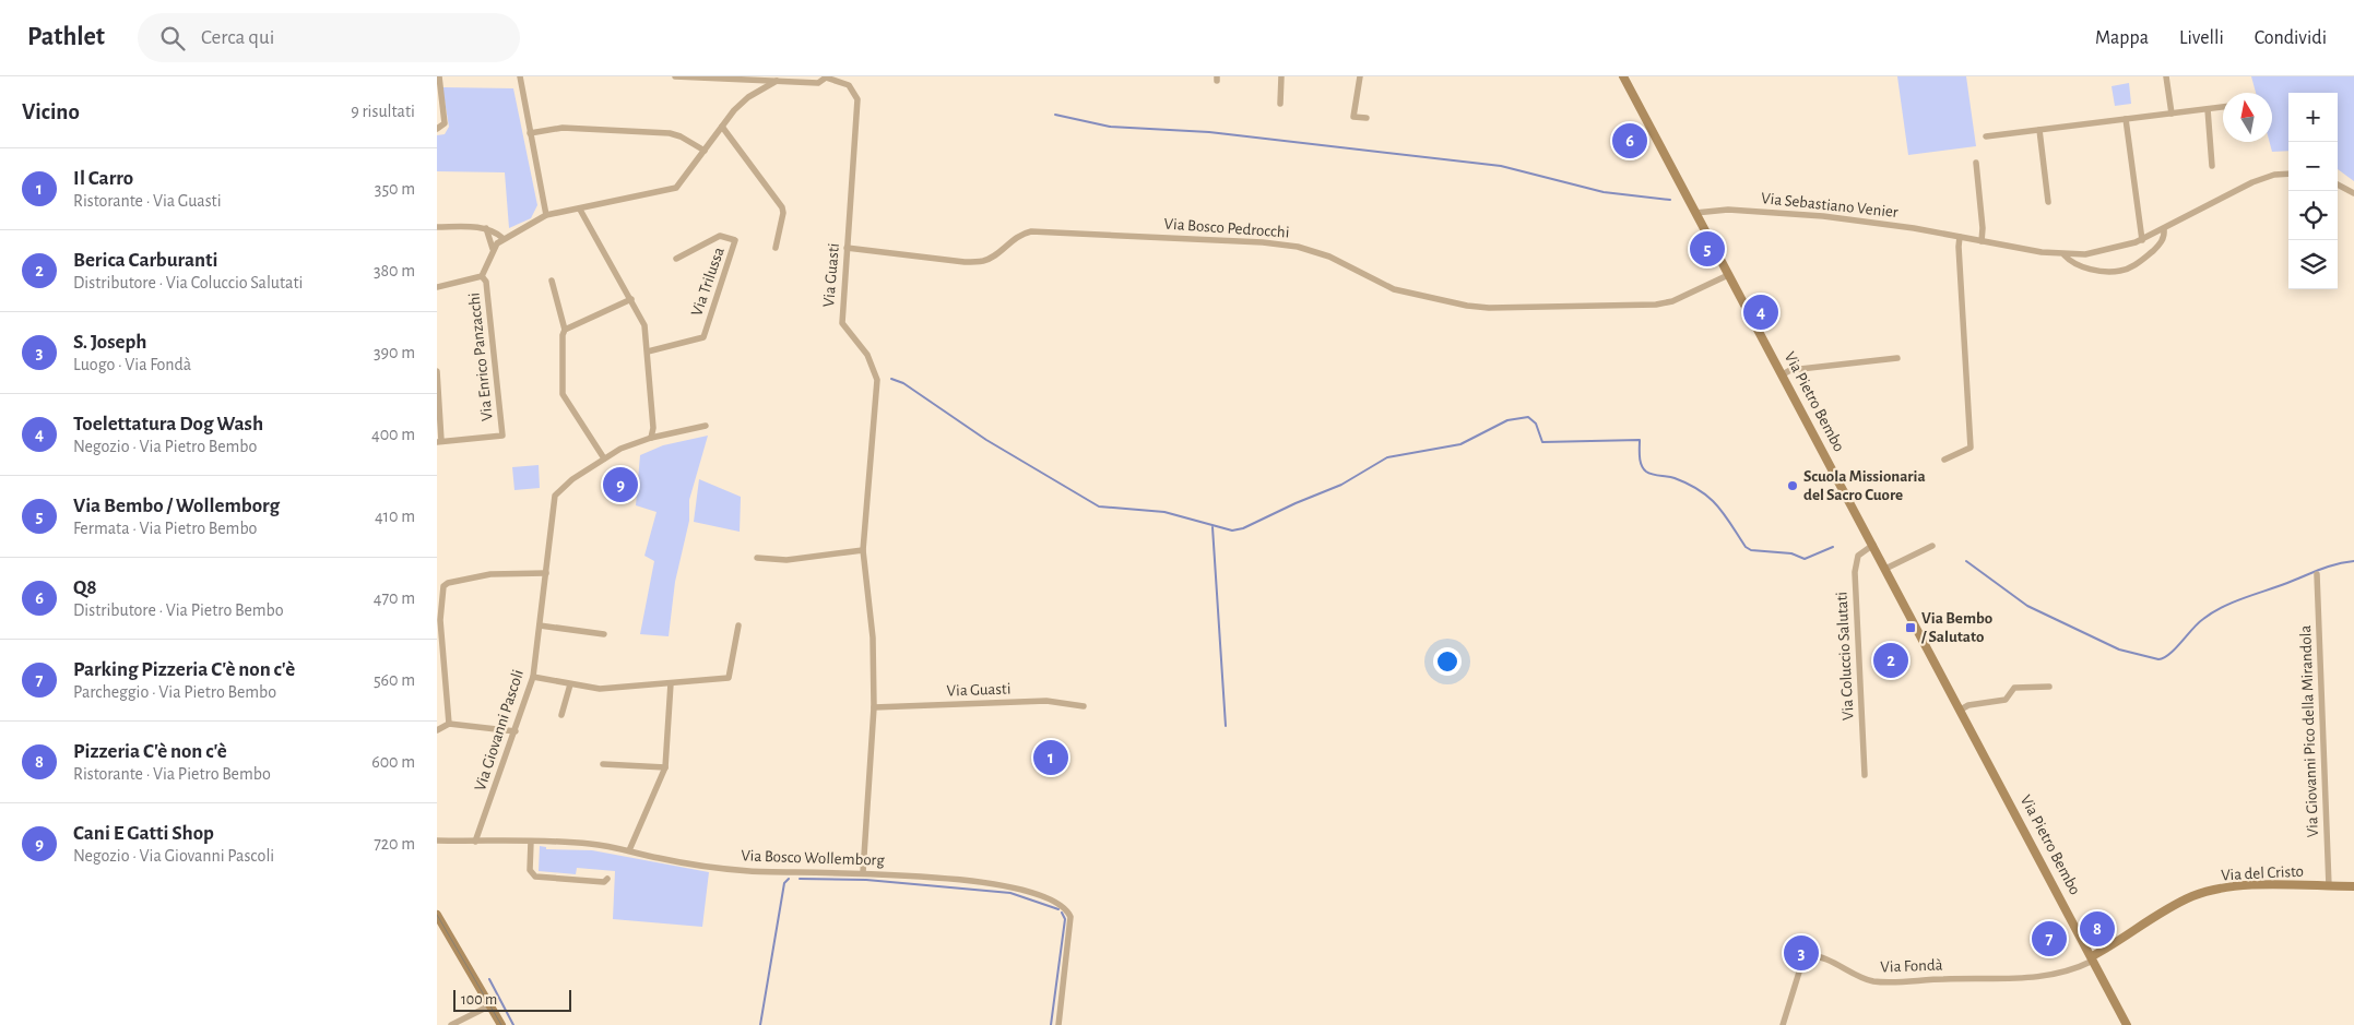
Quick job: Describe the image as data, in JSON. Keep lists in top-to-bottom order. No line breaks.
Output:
{"streets":{"main road":["Via Pietro Bembo","Via del Cristo"],"street":["Via Sebastiano Venier","Via Bosco Pedrocchi","Via Guasti","Via Trilussa","Via Enrico Panzacchi","Via Coluccio Salutati","Via Giovanni Pascoli","Via Giovanni Pico della Mirandola","Via Bosco Wollemborg","Via Fondà"]},"crossings":[["Via Sebastiano Venier","Via Pietro Bembo"],["Via Bosco Pedrocchi","Via Guasti"],["Via Bosco Pedrocchi","Via Pietro Bembo"],["Via Guasti","Via Bosco Wollemborg"],["Via Pietro Bembo","Via Coluccio Salutati"],["Via Pietro Bembo","Via del Cristo"],["Via Pietro Bembo","Via Fondà"],["Via Giovanni Pascoli","Via Bosco Wollemborg"],["Via Giovanni Pico della Mirandola","Via del Cristo"],["Via del Cristo","Via Fondà"]],"places":{"other":["Scuola Missionaria del Sacro Cuore"],"transit":["Via Bembo / Salutato"]},"scale_bar":"100 m","north":"top","page":{"header":"Pathlet","search":"Cerca qui","nav":["Mappa","Livelli","Condividi"],"heading":["Vicino","9 risultati"],"map_buttons":["+","−"],"pins":["6","5","4","9","2","1","8","7","3"],"list":[{"mark":"1","name":"Il Carro","note":"Ristorante · Via Guasti","value":"350 m"},{"mark":"2","name":"Berica Carburanti","note":"Distributore · Via Coluccio Salutati","value":"380 m"},{"mark":"3","name":"S. Joseph","note":"Luogo · Via Fondà","value":"390 m"},{"mark":"4","name":"Toelettatura Dog Wash","note":"Negozio · Via Pietro Bembo","value":"400 m"},{"mark":"5","name":"Via Bembo / Wollemborg","note":"Fermata · Via Pietro Bembo","value":"410 m"},{"mark":"6","name":"Q8","note":"Distributore · Via Pietro Bembo","value":"470 m"},{"mark":"7","name":"Parking Pizzeria C'è non c'è","note":"Parcheggio · Via Pietro Bembo","value":"560 m"},{"mark":"8","name":"Pizzeria C'è non c'è","note":"Ristorante · Via Pietro Bembo","value":"600 m"},{"mark":"9","name":"Cani E Gatti Shop","note":"Negozio · Via Giovanni Pascoli","value":"720 m"}],"scale":"100 m"}}
